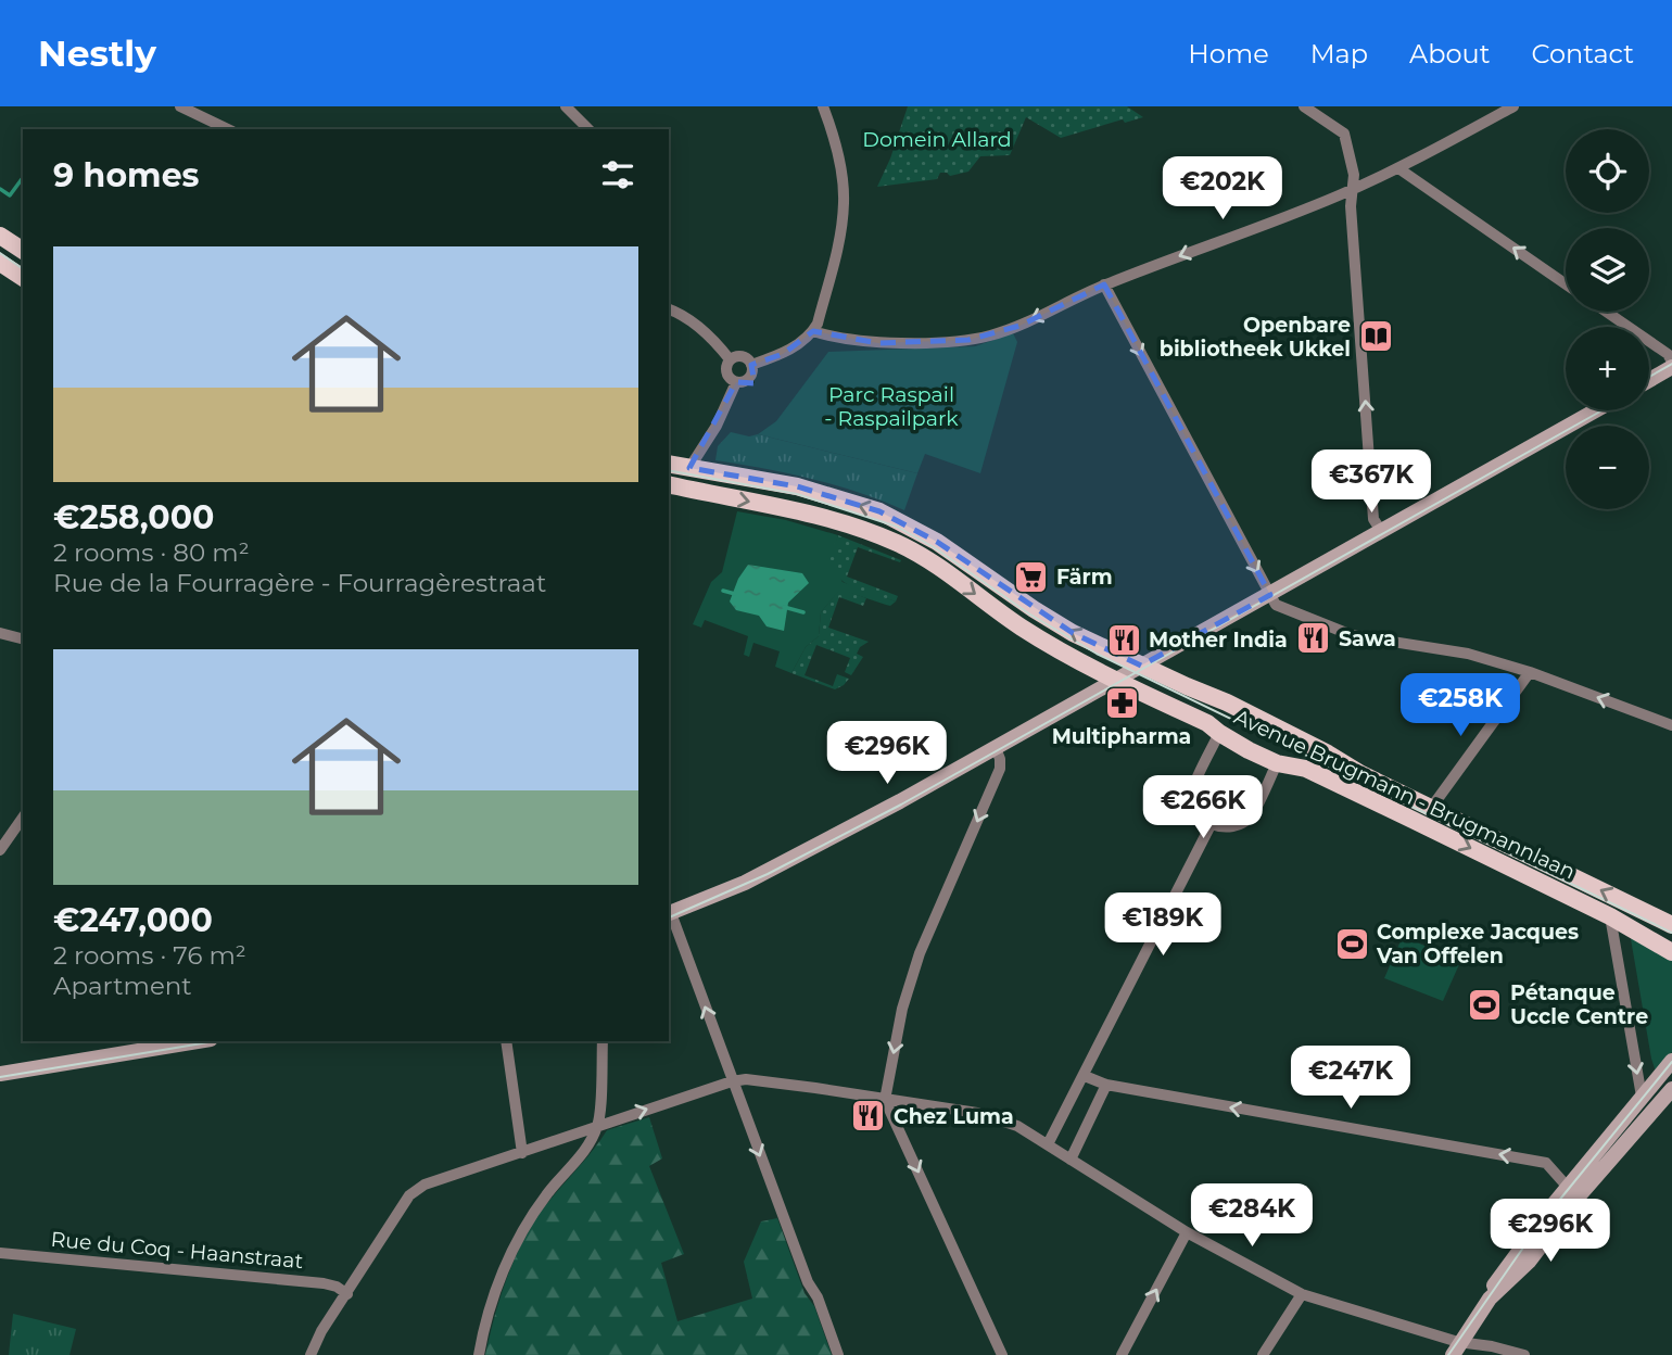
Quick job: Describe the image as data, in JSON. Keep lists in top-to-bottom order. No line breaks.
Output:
{"streets":{"main road":["Avenue Brugmann - Brugmannlaan"],"street":["Rue du Coq - Haanstraat"]},"parks":["Domein Allard","Parc Raspail - Raspailpark"],"places":{"library":["Openbare bibliotheek Ukkel"],"supermarket":["Färm"],"restaurant":["Sawa","Mother India","Chez Luma"],"pharmacy":["Multipharma"],"sports":["Complexe Jacques Van Offelen","Pétanque Uccle Centre"]},"page":{"header":"Nestly","nav":["Home","Map","About","Contact"],"map_buttons":["+","−"],"heading":"9 homes","price":["€202K","€367K","€258K","€296K","€266K","€189K","€247K","€284K","€296K"],"list":[{"name":"€258,000","note":"2 rooms · 80 m² · Rue de la Fourragère - Fourragèrestraat"},{"name":"€247,000","note":"2 rooms · 76 m² · Apartment"}]}}
